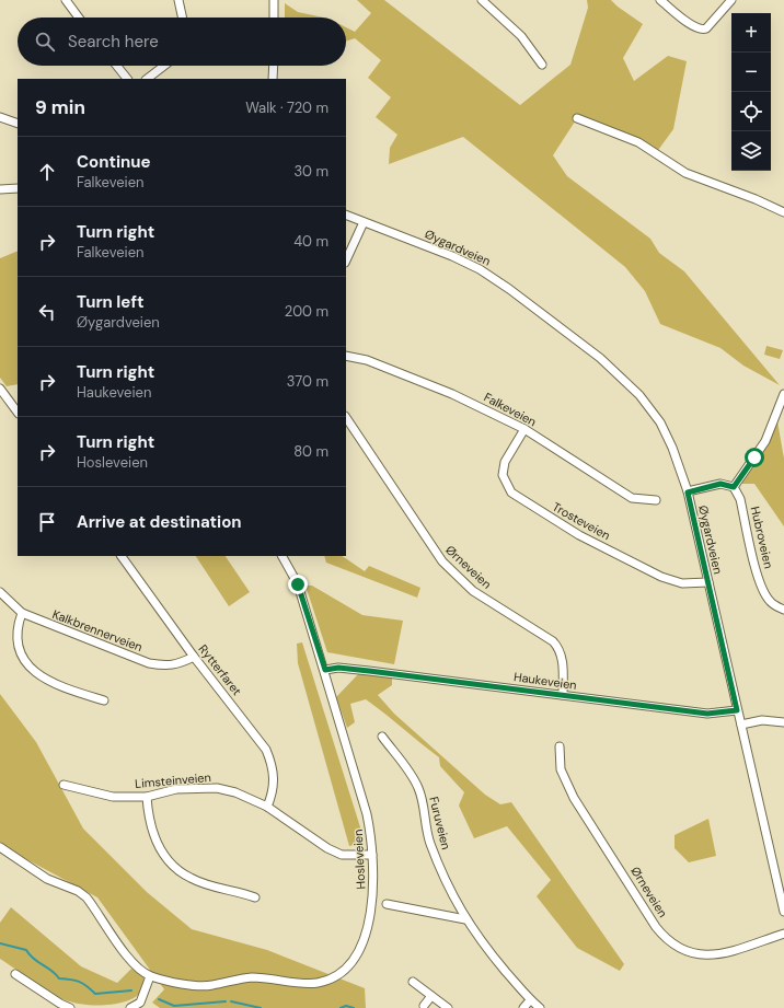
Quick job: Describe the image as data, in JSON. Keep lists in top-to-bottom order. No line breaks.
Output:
{"streets":{"street":["Øygardveien","Falkeveien","Trosteveien","Hubroveien","Ørneveien","Kalkbrennerveien","Rytterfaret","Haukeveien","Limsteinveien","Furuveien","Hosleveien"]},"crossings":[["Øygardveien","Trosteveien"],["Øygardveien","Haukeveien"],["Falkeveien","Trosteveien"],["Ørneveien","Haukeveien"],["Kalkbrennerveien","Rytterfaret"],["Rytterfaret","Limsteinveien"],["Haukeveien","Hosleveien"],["Limsteinveien","Hosleveien"]],"page":{"map_buttons":["+","−"],"search":"Search here","heading":["9 min","Walk · 720 m"],"list":[["Continue","Falkeveien","30 m"],["Turn right","Falkeveien","40 m"],["Turn left","Øygardveien","200 m"],["Turn right","Haukeveien","370 m"],["Turn right","Hosleveien","80 m"],"Arrive at destination"]}}
